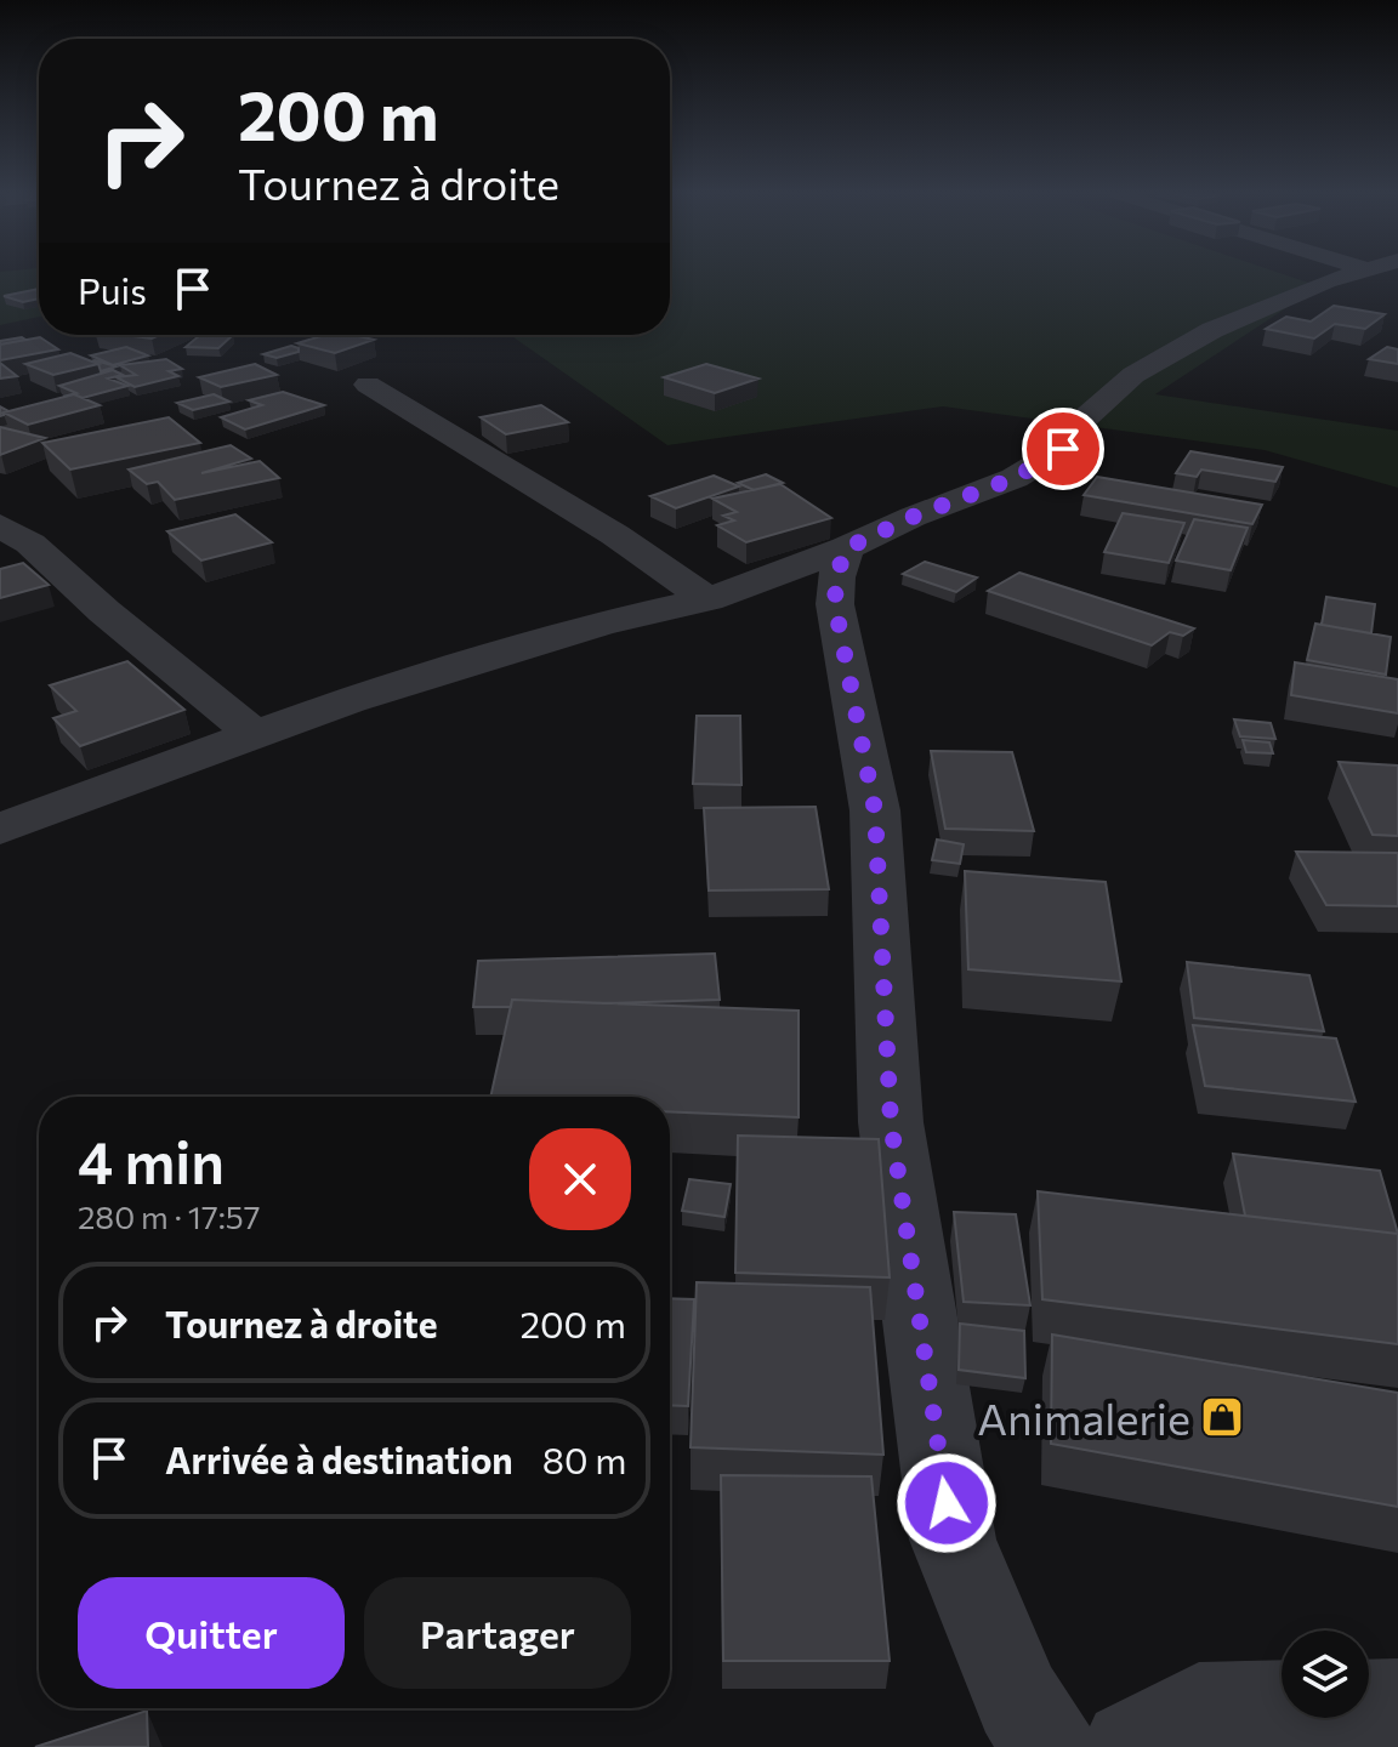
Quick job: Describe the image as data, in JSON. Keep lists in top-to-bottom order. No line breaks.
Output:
{"places":{"shop":["Animalerie"]},"page":{"turn":["200 m","Tournez à droite"],"then":"Puis","heading":["4 min","280 m · 17:57"],"list":[{"name":"Tournez à droite","value":"200 m"},{"name":"Arrivée à destination","value":"80 m"}],"buttons":["Quitter","Partager"]}}
